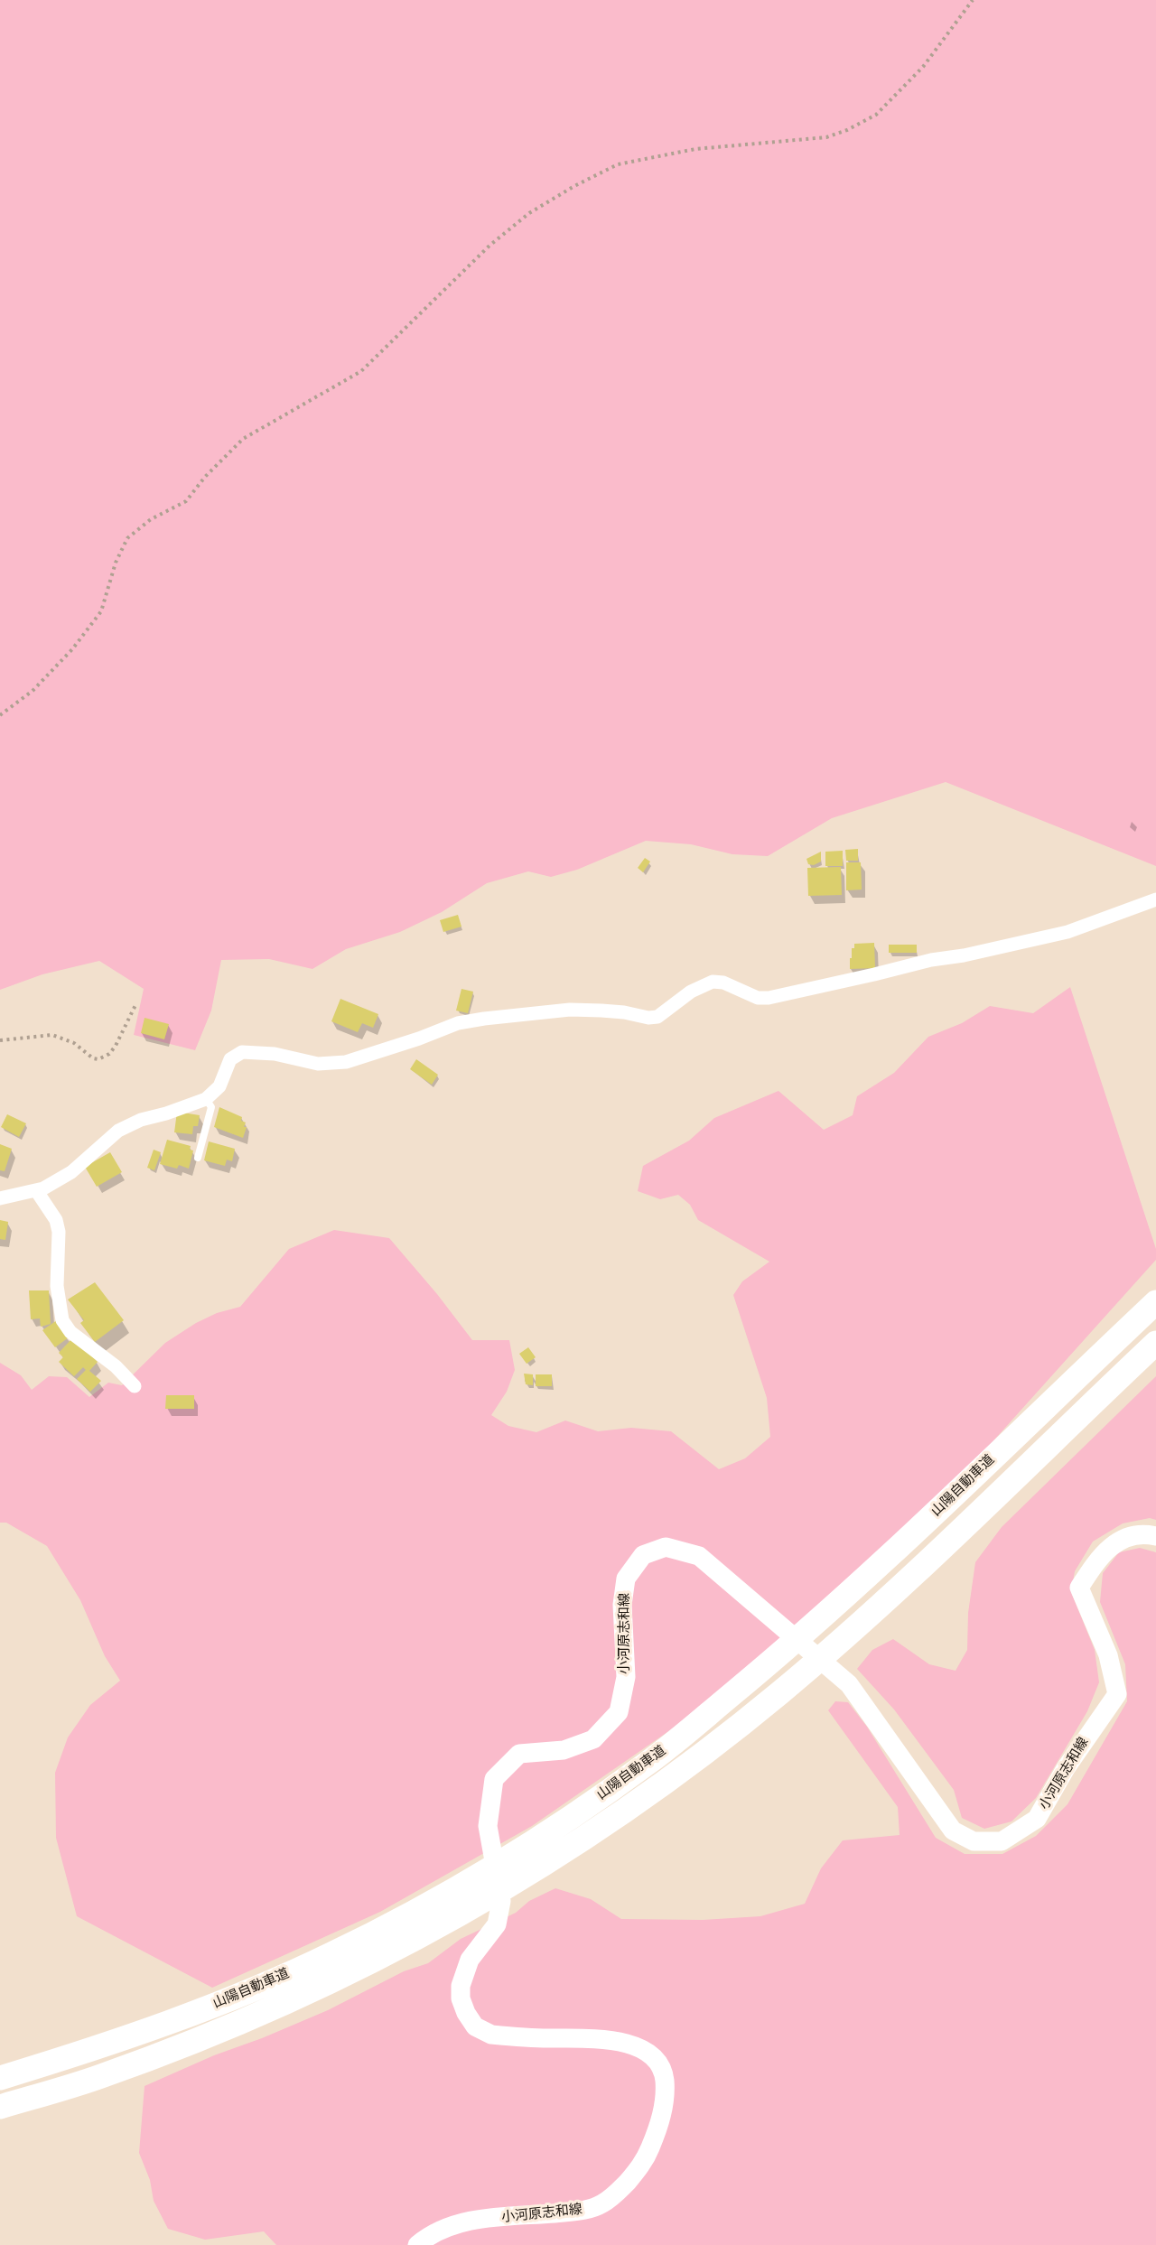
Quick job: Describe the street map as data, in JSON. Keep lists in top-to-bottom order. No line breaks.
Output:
{"streets":{"highway":["山陽自動車道"],"main road":["小河原志和線"]}}
